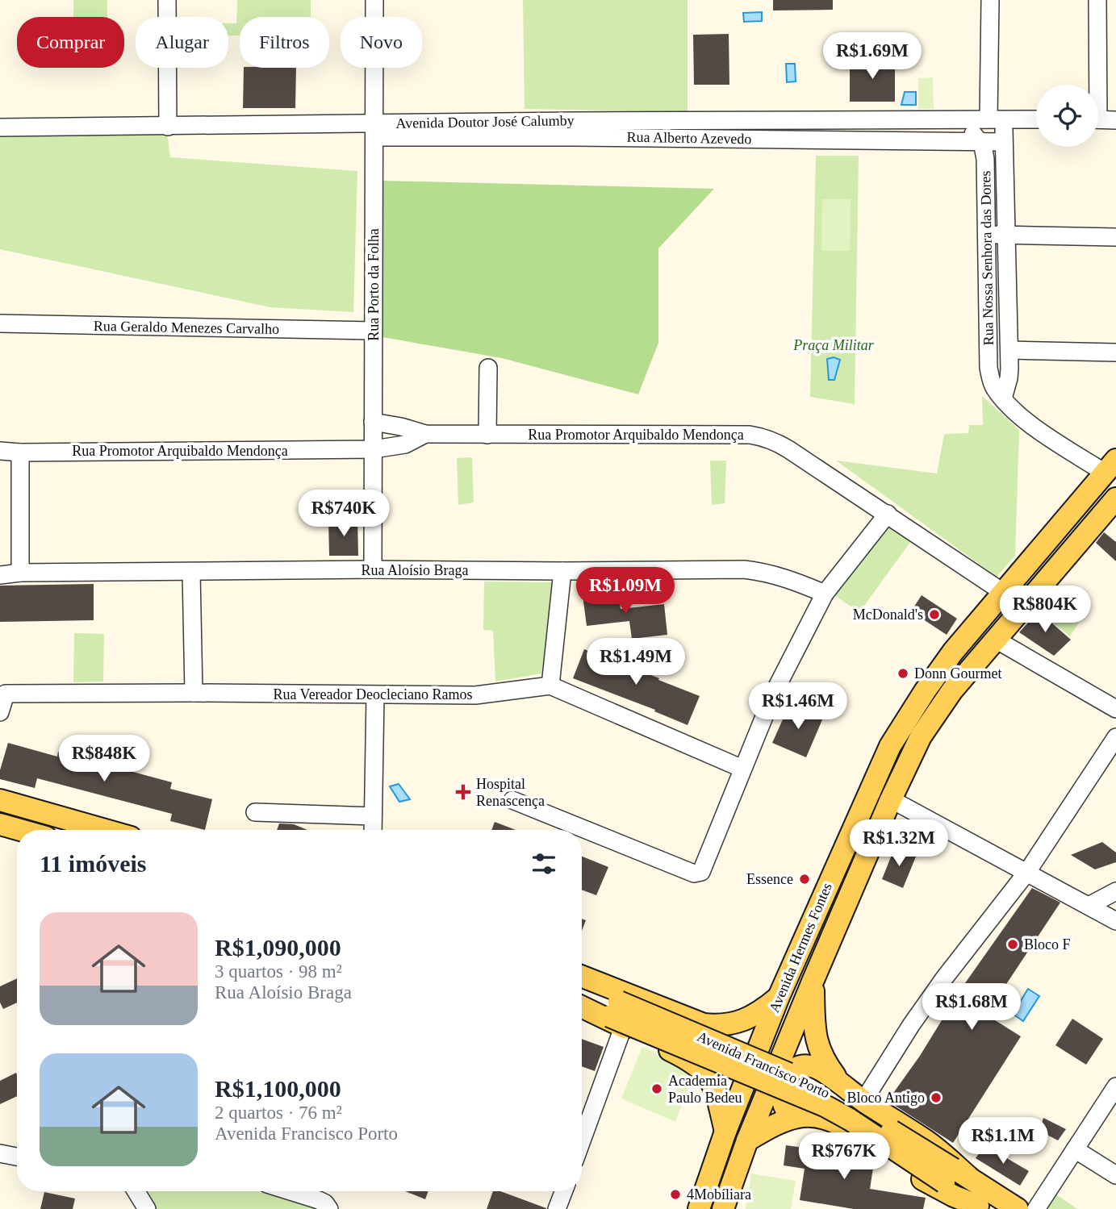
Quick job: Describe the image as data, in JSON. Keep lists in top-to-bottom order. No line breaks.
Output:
{"streets":{"main road":["Avenida Hermes Fontes","Avenida Francisco Porto"],"street":["Avenida Doutor José Calumby","Rua Alberto Azevedo","Rua Nossa Senhora das Dores","Rua Porto da Folha","Rua Geraldo Menezes Carvalho","Rua Promotor Arquibaldo Mendonça","Rua Aloísio Braga","Rua Vereador Deocleciano Ramos"]},"crossings":[["Avenida Doutor José Calumby","Rua Alberto Azevedo"],["Avenida Doutor José Calumby","Rua Nossa Senhora das Dores"],["Avenida Doutor José Calumby","Rua Porto da Folha"],["Rua Alberto Azevedo","Rua Nossa Senhora das Dores"],["Rua Nossa Senhora das Dores","Avenida Hermes Fontes"],["Rua Porto da Folha","Rua Geraldo Menezes Carvalho"],["Rua Porto da Folha","Rua Promotor Arquibaldo Mendonça"],["Rua Porto da Folha","Rua Aloísio Braga"],["Rua Promotor Arquibaldo Mendonça","Avenida Hermes Fontes"]],"parks":["Praça Militar"],"places":{"other":["McDonald's","Donn Gourmet","Essence","Bloco F","Academia Paulo Bedeu","Bloco Antigo","4Mobíliara"],"health":["Hospital Renascença"]},"page":{"chip":["Comprar","Alugar","Filtros","Novo"],"price":["R$1.69M","R$740K","R$1.09M","R$804K","R$1.49M","R$1.46M","R$848K","R$1.32M","R$1.68M","R$1.1M","R$767K"],"heading":"11 imóveis","list":[{"name":"R$1,090,000","note":"3 quartos · 98 m² · Rua Aloísio Braga"},{"name":"R$1,100,000","note":"2 quartos · 76 m² · Avenida Francisco Porto"}]}}
